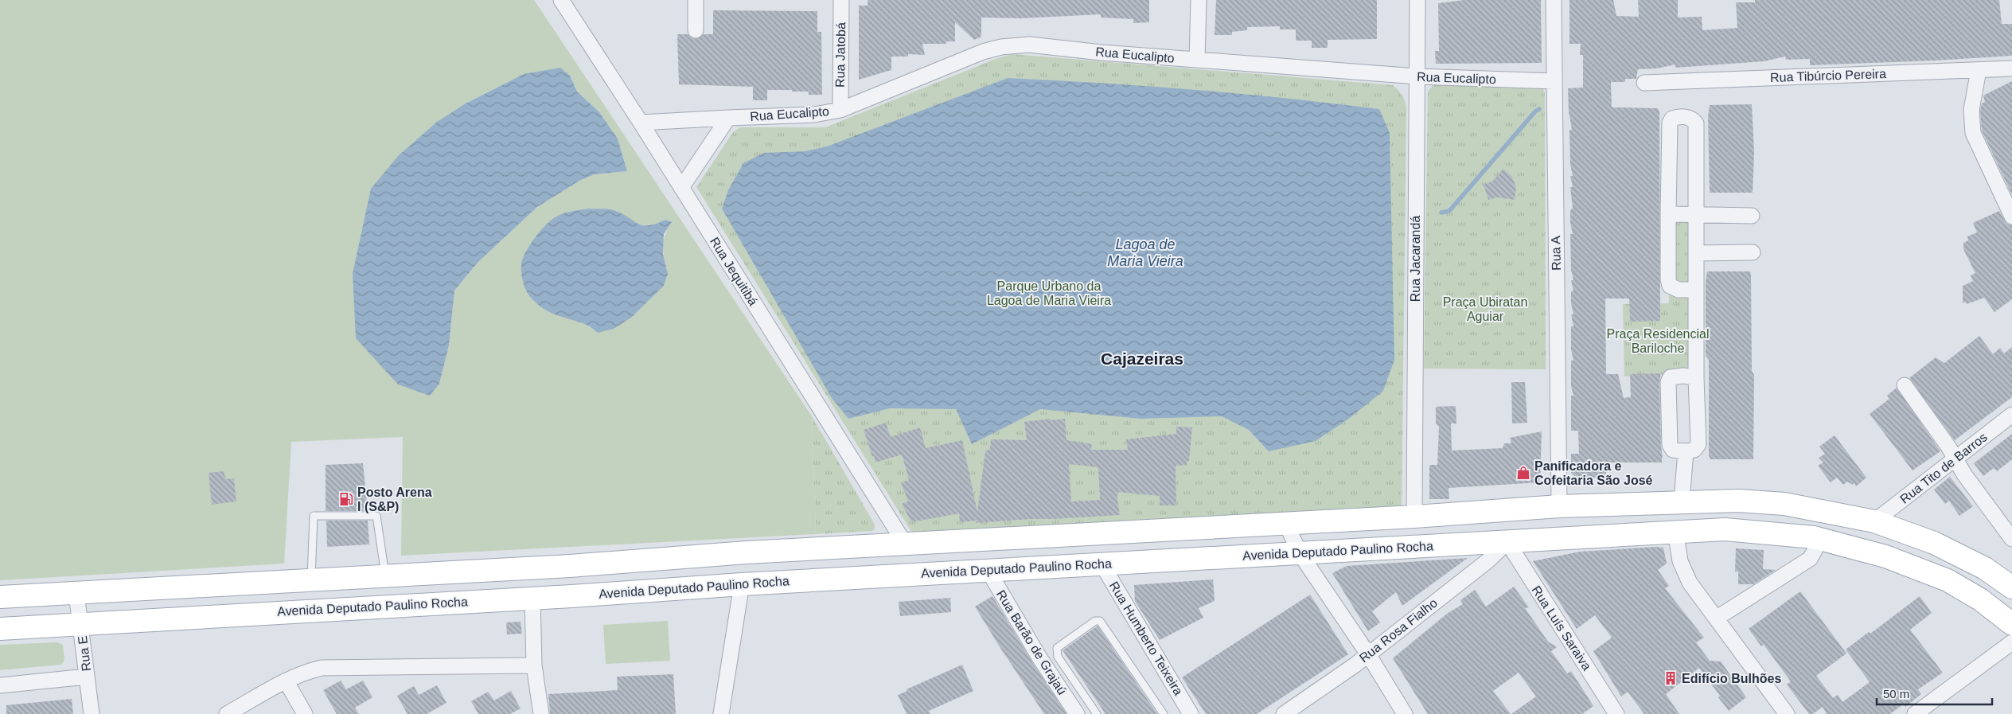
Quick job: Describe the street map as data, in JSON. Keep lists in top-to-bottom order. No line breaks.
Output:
{"streets":{"main road":["Avenida Deputado Paulino Rocha"],"street":["Rua Jatobá","Rua Eucalipto","Rua Tibúrcio Pereira","Rua A","Rua Jacarandá","Rua Jequitibá","Rua Tito de Barros","Rua Luís Saraiva","Rua Rosa Fialho","Rua Humberto Teixeira","Rua Barão de Grajaú","Rua E"]},"crossings":[["Rua Jatobá","Rua Eucalipto"],["Rua Eucalipto","Rua A"],["Rua Eucalipto","Rua Jacarandá"],["Rua Eucalipto","Rua Jequitibá"],["Avenida Deputado Paulino Rocha","Rua Luís Saraiva"],["Avenida Deputado Paulino Rocha","Rua Rosa Fialho"],["Avenida Deputado Paulino Rocha","Rua Humberto Teixeira"],["Avenida Deputado Paulino Rocha","Rua Barão de Grajaú"],["Avenida Deputado Paulino Rocha","Rua E"],["Rua Luís Saraiva","Rua Rosa Fialho"]],"districts":["Cajazeiras"],"water":["Lagoa de Maria Vieira"],"parks":["Parque Urbano da Lagoa de Maria Vieira","Praça Ubiratan Aguiar","Praça Residencial Bariloche"],"places":{"shop":["Panificadora e Cofeitaria São José"],"fuel station":["Posto Arena I (S&P)"],"building":["Edifício Bulhões"]},"scale_bar":"50 m"}
